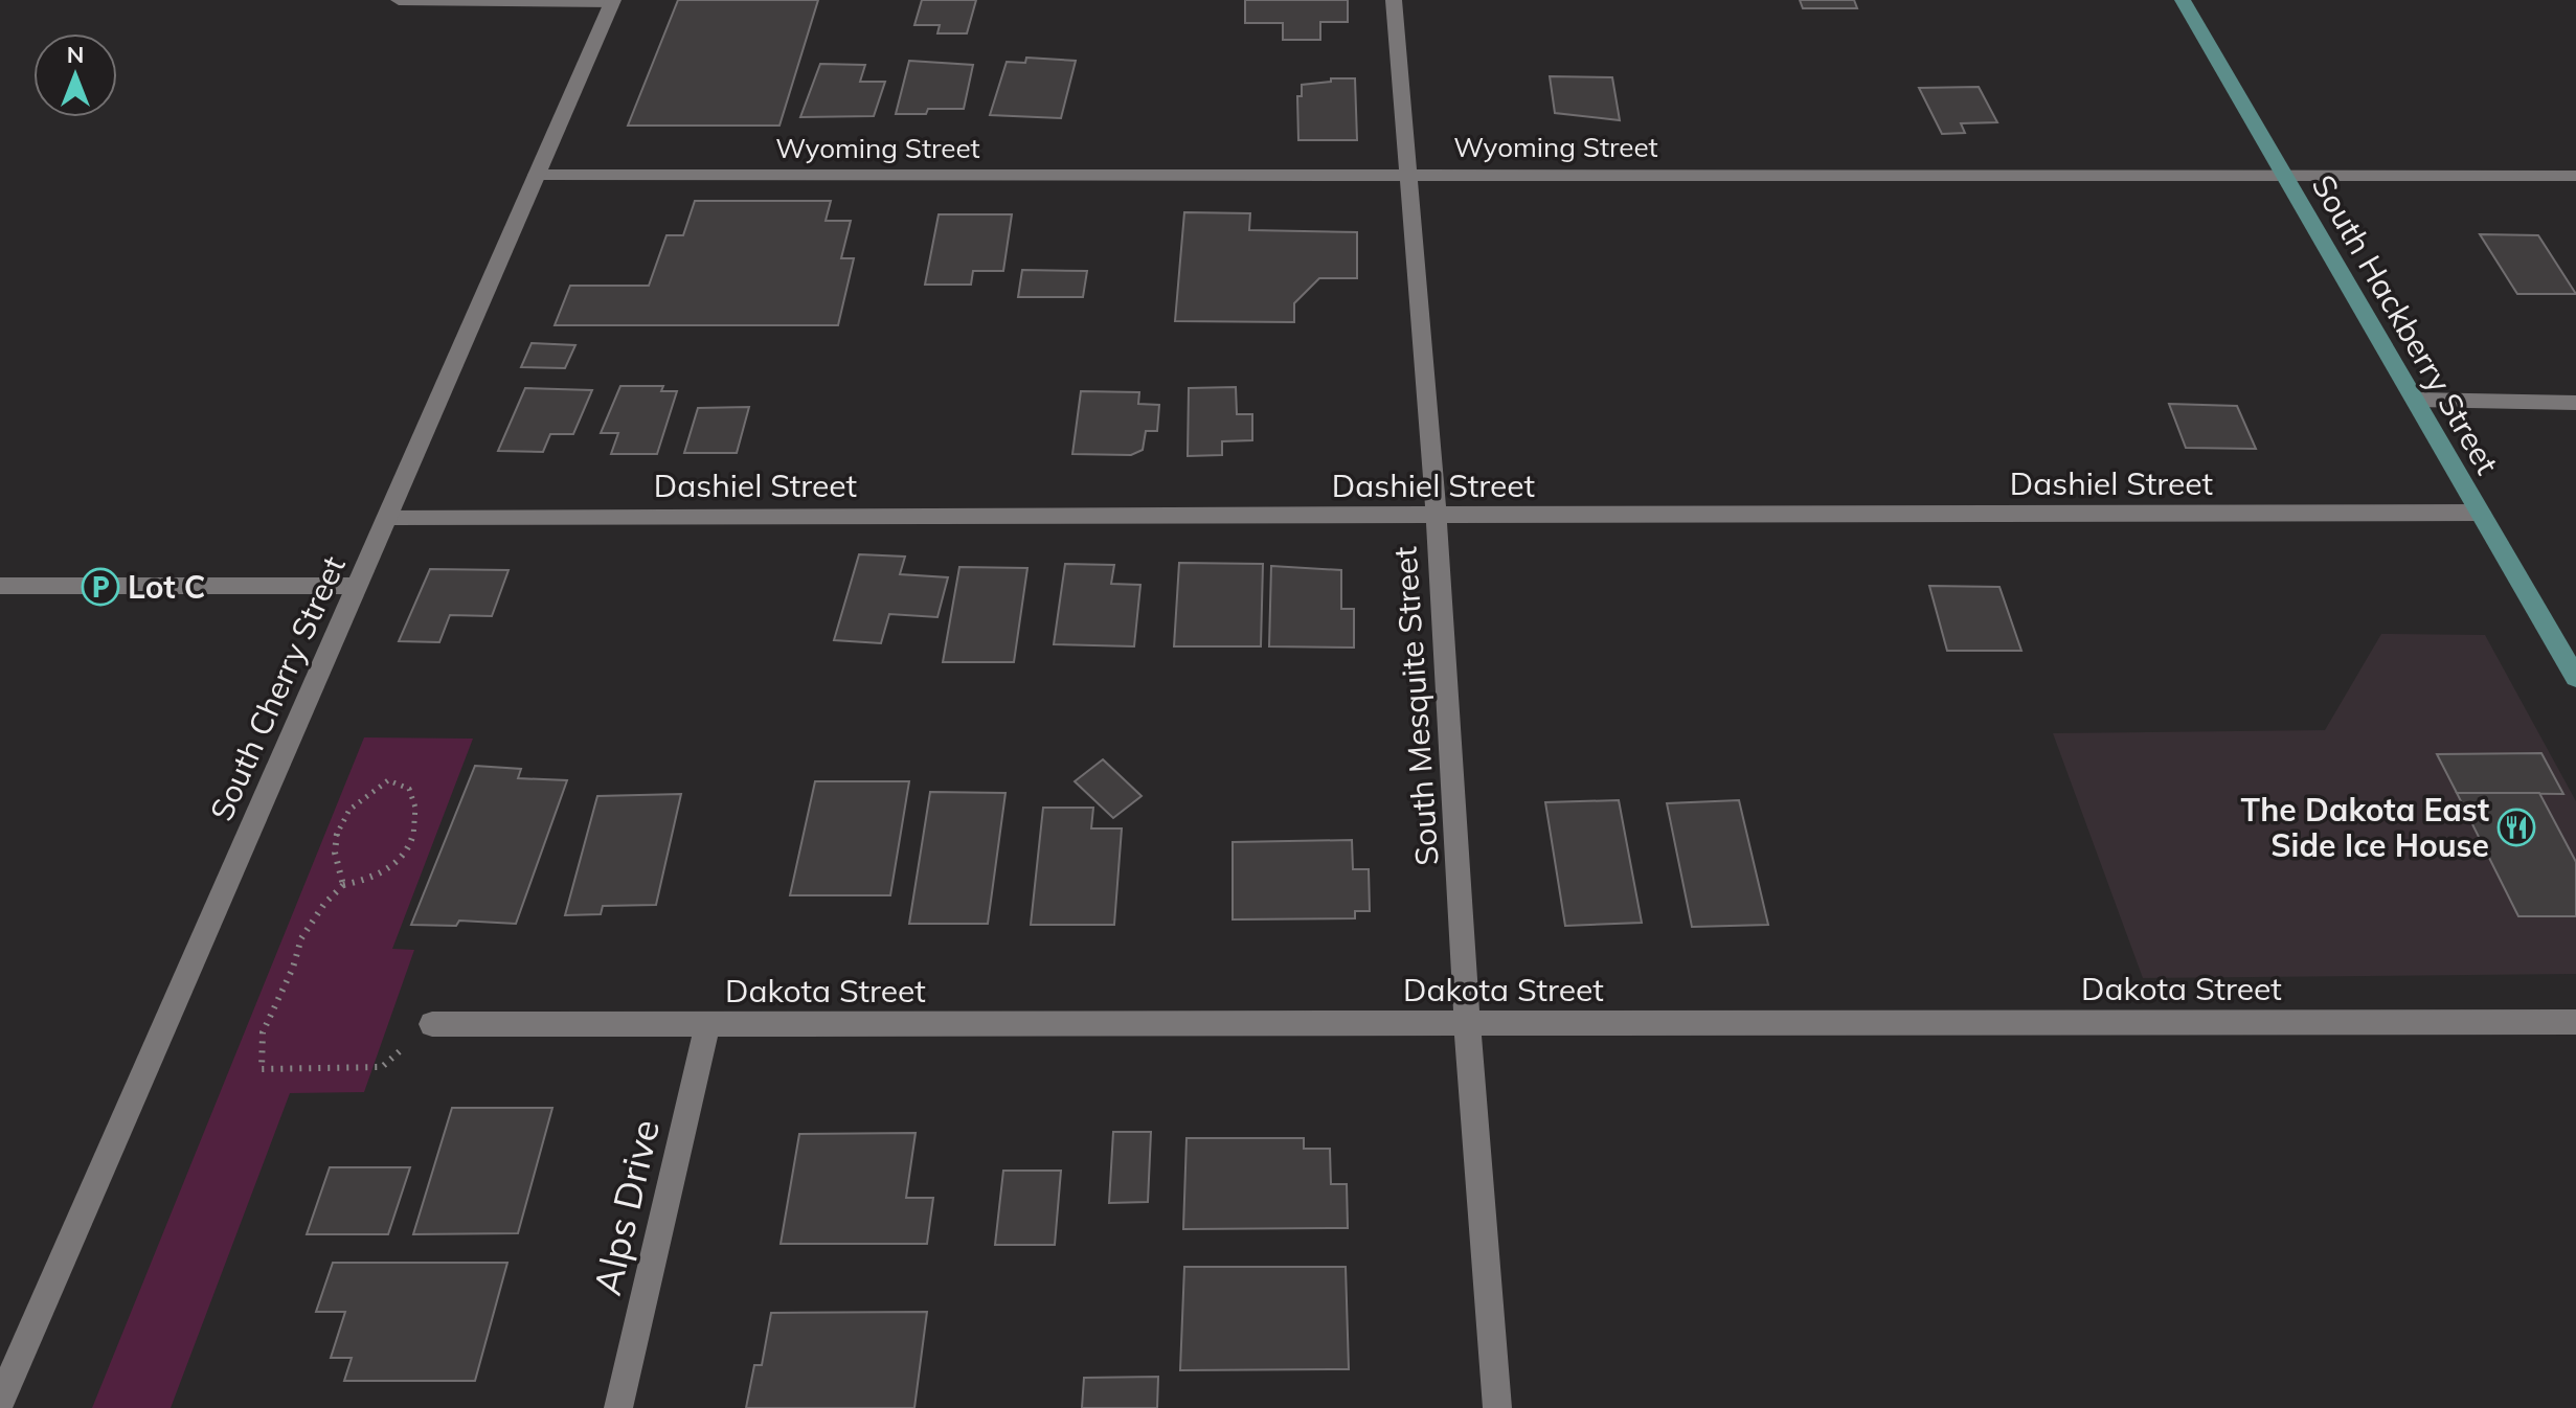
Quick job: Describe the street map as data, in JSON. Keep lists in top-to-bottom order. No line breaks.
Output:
{"streets":{"main road":["South Hackberry Street"],"street":["Wyoming Street","Dashiel Street","South Cherry Street","South Mesquite Street","Dakota Street","Alps Drive"]},"crossings":[["Wyoming Street","South Hackberry Street"],["Wyoming Street","South Cherry Street"],["Wyoming Street","South Mesquite Street"],["South Hackberry Street","Dashiel Street"],["Dashiel Street","South Cherry Street"],["Dashiel Street","South Mesquite Street"],["South Mesquite Street","Dakota Street"],["Dakota Street","Alps Drive"]],"places":{"parking":["Lot C"],"restaurant":["The Dakota East Side Ice House"]},"north":"top"}
